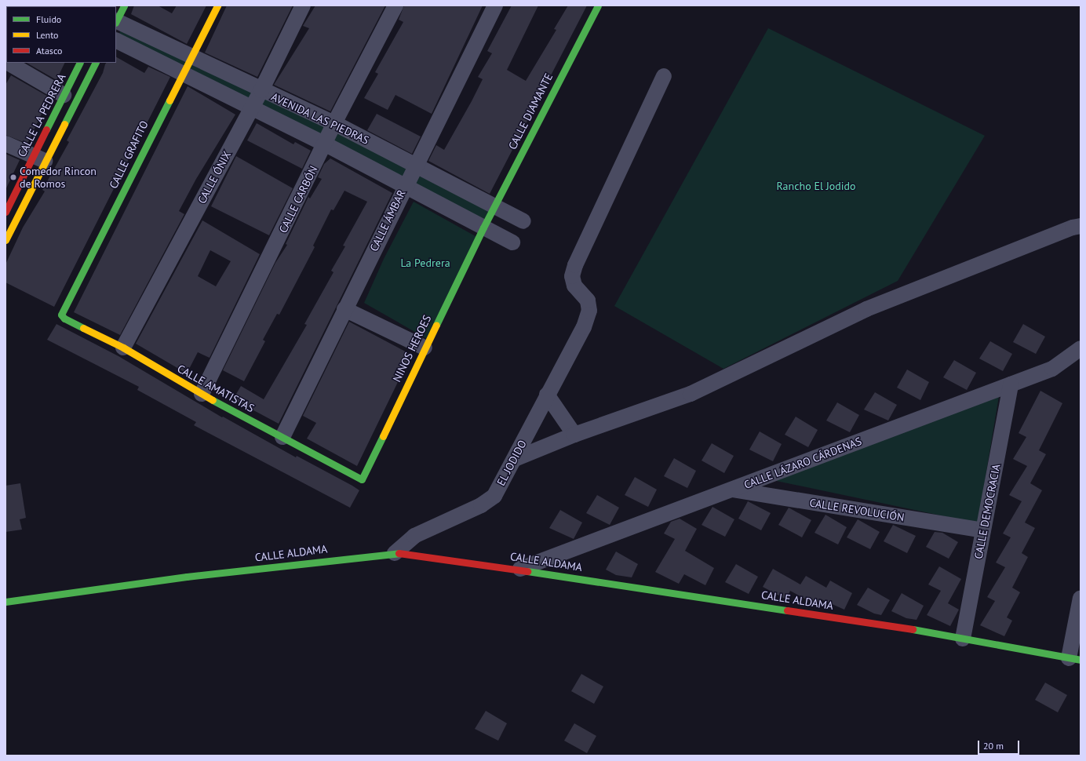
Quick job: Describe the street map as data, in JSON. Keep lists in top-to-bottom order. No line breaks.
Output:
{"streets":{"main road":["CALLE DIAMANTE","CALLE LA PEDRERA","CALLE GRAFITO","NINOS HEROES","CALLE AMATISTAS","CALLE ALDAMA"],"street":["AVENIDA LAS PIEDRAS","CALLE ÓNIX","CALLE CARBÓN","CALLE ÁMBAR","EL JODIDO","CALLE LÁZARO CÁRDENAS","CALLE REVOLUCIÓN","CALLE DEMOCRACIA"]},"crossings":[["CALLE DIAMANTE","AVENIDA LAS PIEDRAS"],["CALLE DIAMANTE","NINOS HEROES"],["AVENIDA LAS PIEDRAS","CALLE GRAFITO"],["AVENIDA LAS PIEDRAS","CALLE ÓNIX"],["AVENIDA LAS PIEDRAS","CALLE CARBÓN"],["AVENIDA LAS PIEDRAS","CALLE ÁMBAR"],["AVENIDA LAS PIEDRAS","NINOS HEROES"],["CALLE GRAFITO","CALLE AMATISTAS"],["CALLE ÓNIX","CALLE AMATISTAS"],["CALLE CARBÓN","CALLE AMATISTAS"],["CALLE ÁMBAR","CALLE AMATISTAS"],["NINOS HEROES","CALLE AMATISTAS"],["EL JODIDO","CALLE ALDAMA"],["CALLE LÁZARO CÁRDENAS","CALLE REVOLUCIÓN"],["CALLE LÁZARO CÁRDENAS","CALLE DEMOCRACIA"],["CALLE LÁZARO CÁRDENAS","CALLE ALDAMA"],["CALLE REVOLUCIÓN","CALLE DEMOCRACIA"],["CALLE DEMOCRACIA","CALLE ALDAMA"]],"parks":["Rancho El Jodido","La Pedrera"],"places":["Comedor Rincon de Romos"],"legend":["Fluido","Lento","Atasco"],"scale_bar":"20 m"}
